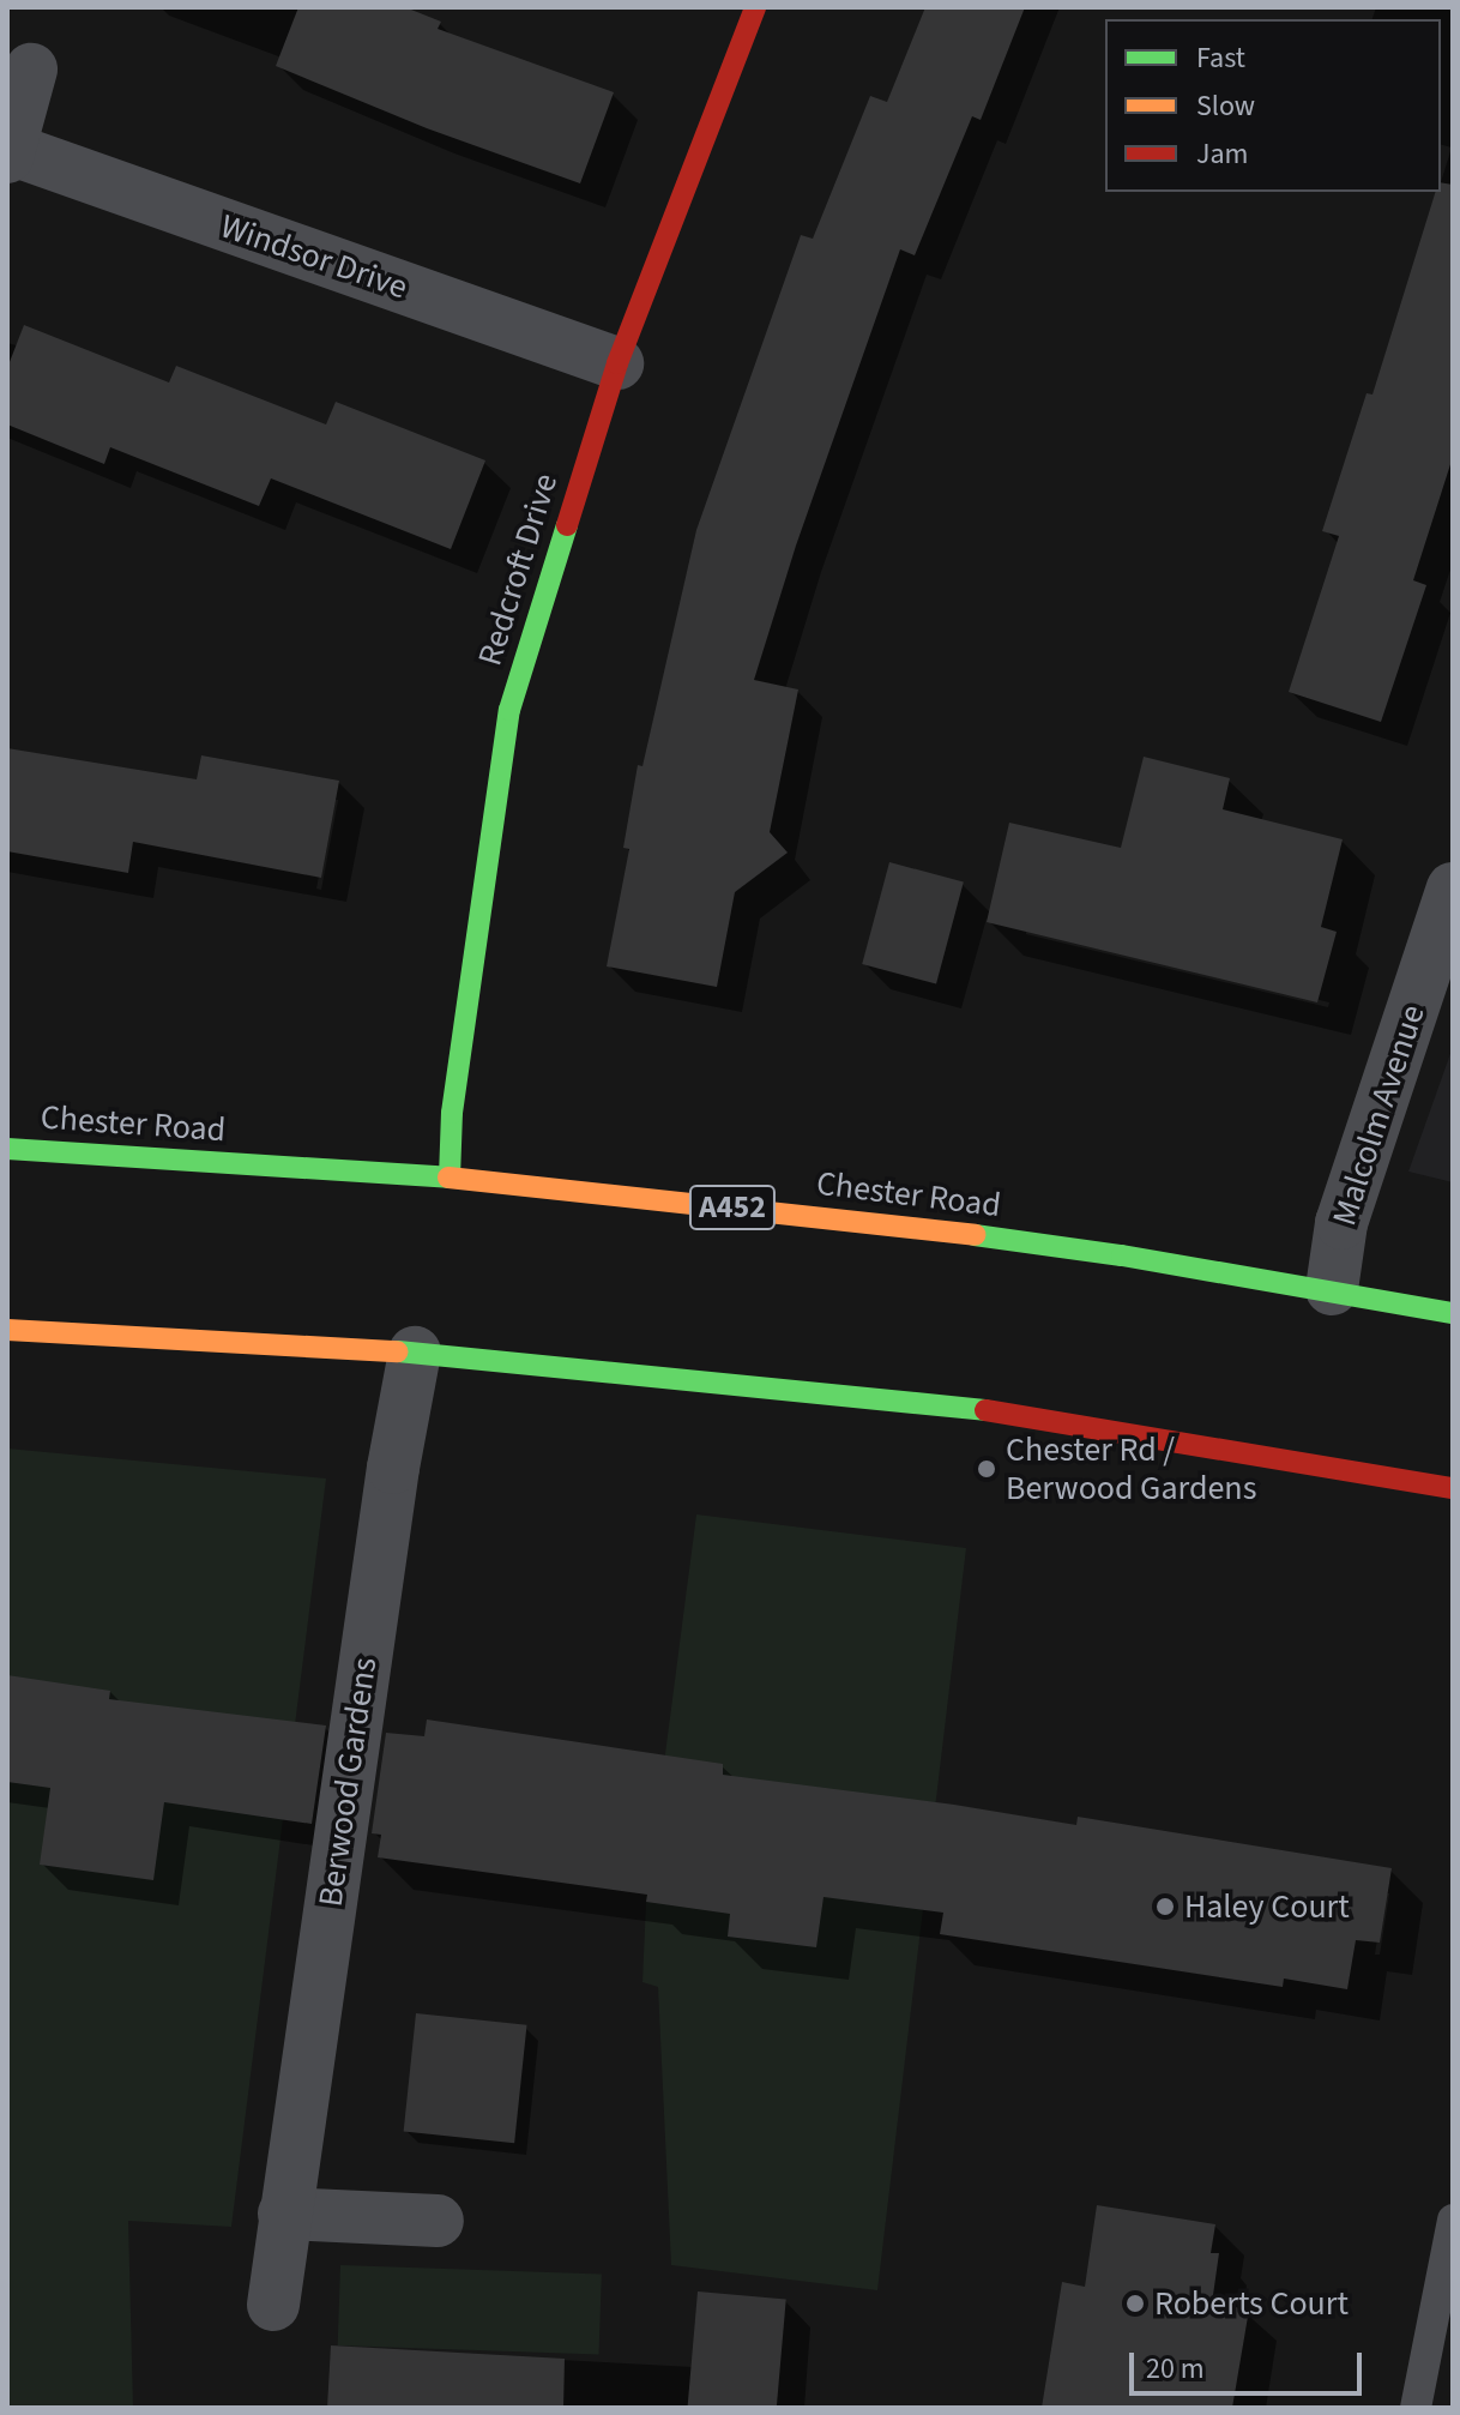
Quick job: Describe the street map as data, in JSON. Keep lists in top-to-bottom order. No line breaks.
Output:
{"streets":{"main road":["Redcroft Drive","Chester Road","A452"],"street":["Windsor Drive","Malcolm Avenue","Berwood Gardens"]},"crossings":[["Windsor Drive","Redcroft Drive"],["Redcroft Drive","Chester Road"],["Malcolm Avenue","Chester Road"]],"places":["Chester Rd / Berwood Gardens","Haley Court","Roberts Court"],"legend":["Fast","Slow","Jam"],"scale_bar":"20 m"}
